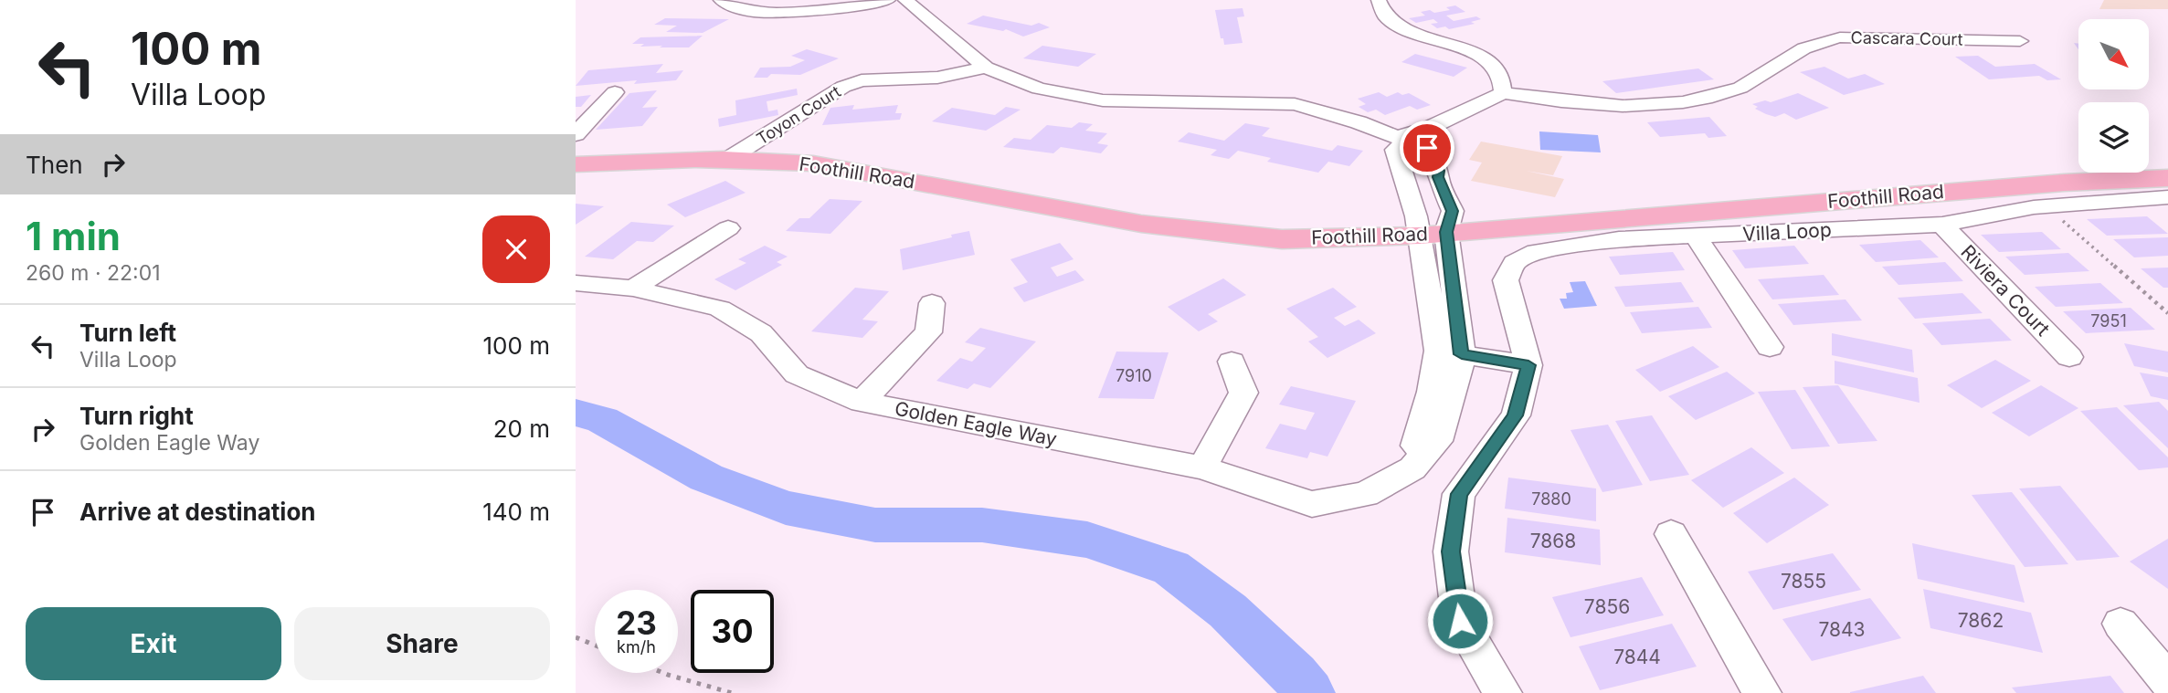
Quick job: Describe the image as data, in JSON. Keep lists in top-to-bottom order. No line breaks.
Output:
{"streets":{"main road":["Foothill Road"],"street":["Cascara Court","Toyon Court","Villa Loop","Riviera Court","Golden Eagle Way"]},"crossings":[["Toyon Court","Foothill Road"],["Foothill Road","Villa Loop"],["Foothill Road","Golden Eagle Way"],["Villa Loop","Riviera Court"]],"house_numbers":["7951","7910","7880","7868","7855","7856","7862","7843","7844"],"north":"bottom right","page":{"turn":["100 m","Villa Loop"],"then":"Then","heading":["1 min","260 m · 22:01"],"list":[{"name":"Turn left","note":"Villa Loop","value":"100 m"},{"name":"Turn right","note":"Golden Eagle Way","value":"20 m"},{"name":"Arrive at destination","value":"140 m"}],"speed":"23 km/h","limit":"30","buttons":["Exit","Share"]}}
